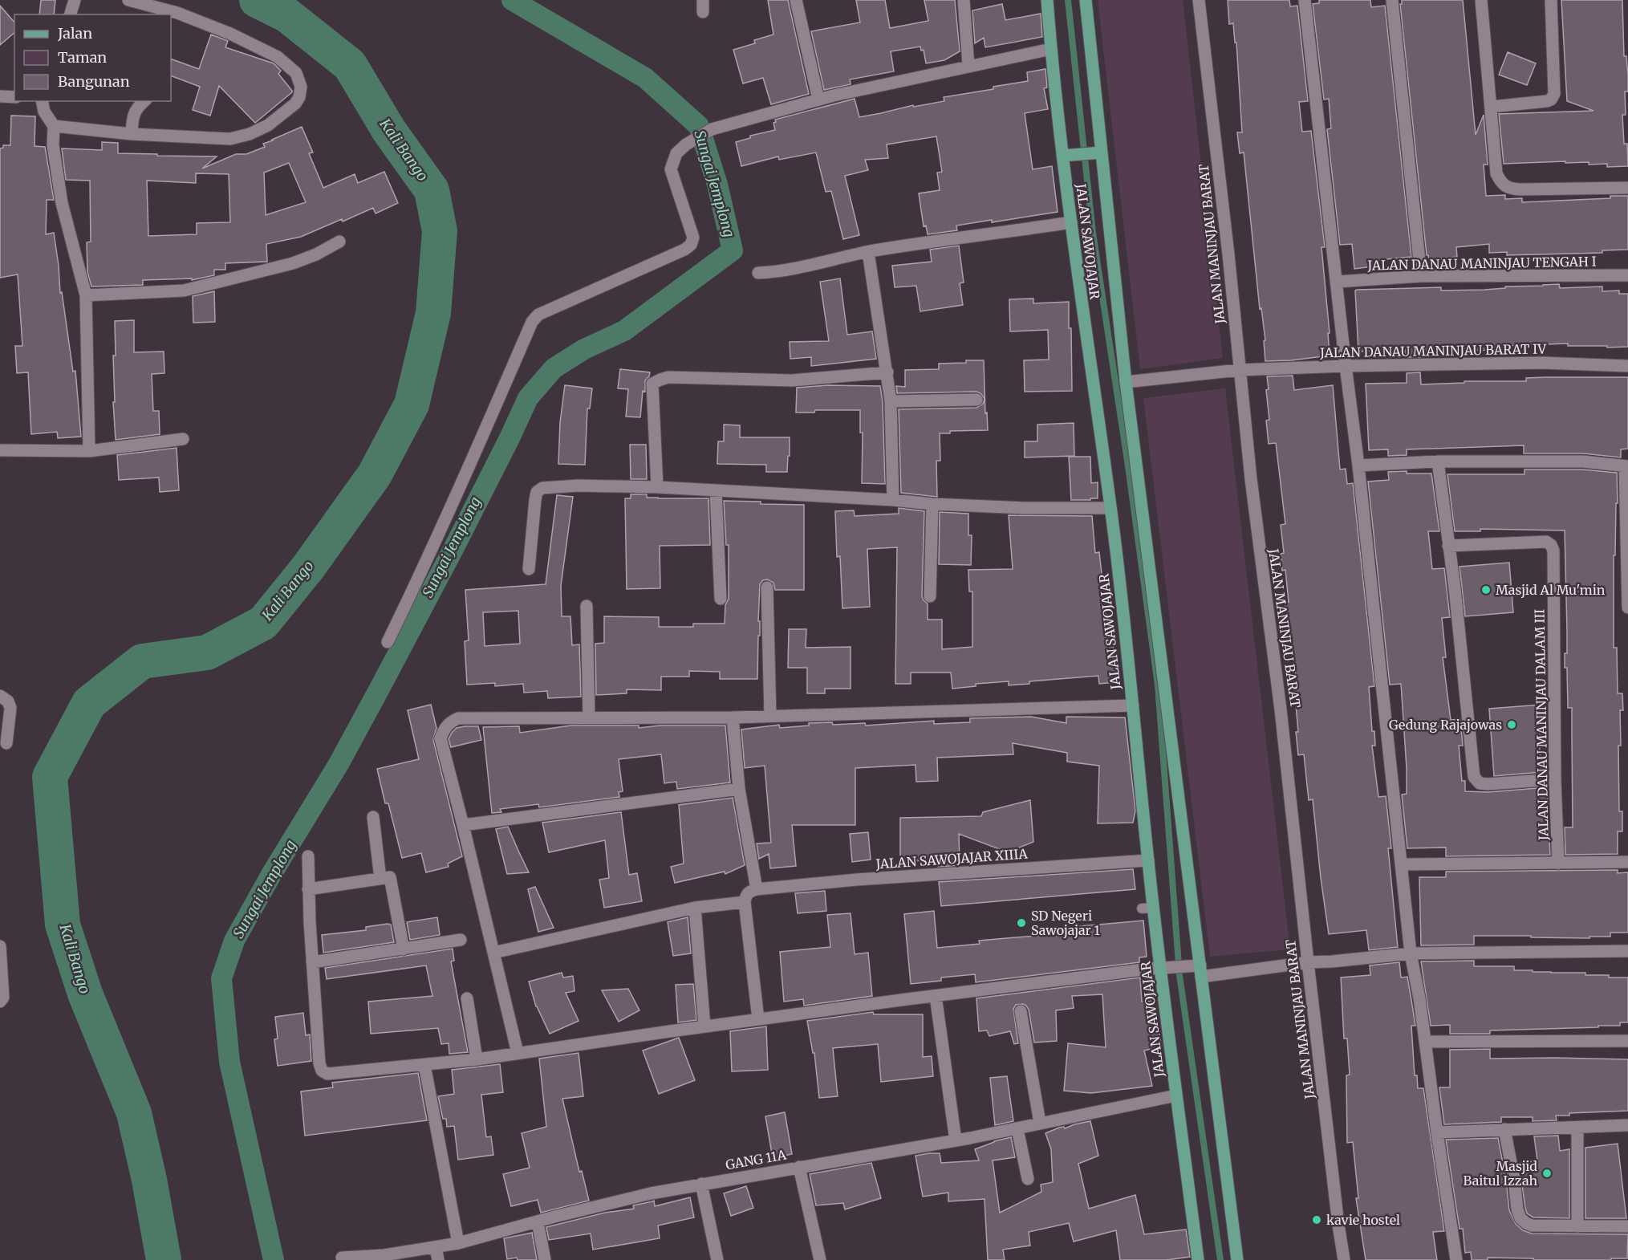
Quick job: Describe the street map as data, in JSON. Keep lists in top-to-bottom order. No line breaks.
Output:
{"streets":{"main road":["JALAN SAWOJAJAR"],"street":["JALAN MANINJAU BARAT","JALAN DANAU MANINJAU TENGAH I","JALAN DANAU MANINJAU BARAT IV","JALAN DANAU MANINJAU DALAM III","JALAN SAWOJAJAR XIIIA","GANG 11A"]},"crossings":[["JALAN SAWOJAJAR","JALAN DANAU MANINJAU BARAT IV"],["JALAN SAWOJAJAR","JALAN SAWOJAJAR XIIIA"],["JALAN SAWOJAJAR","GANG 11A"],["JALAN MANINJAU BARAT","JALAN DANAU MANINJAU BARAT IV"]],"water":["Kali Bango","Sungai Jemplong"],"places":["Masjid Al Mu'min","Gedung Rajajowas","SD Negeri Sawojajar 1","Masjid Baitul Izzah","kavie hostel"],"legend":["Jalan","Taman","Bangunan"]}
